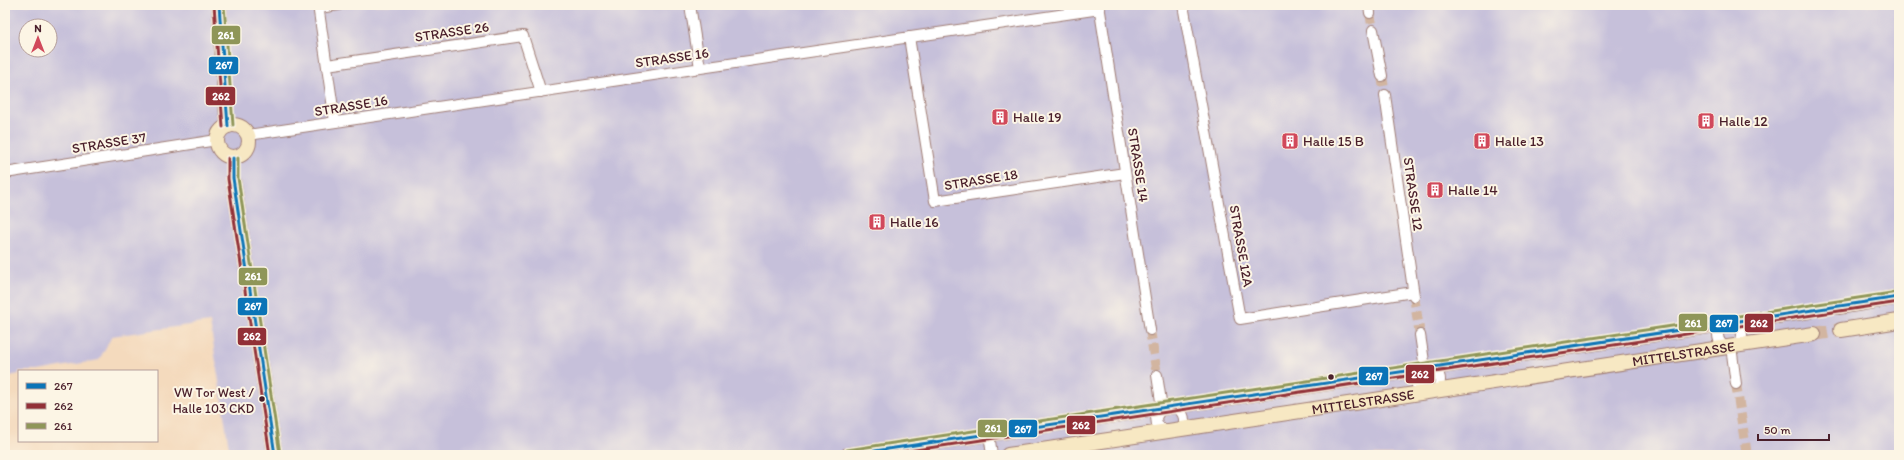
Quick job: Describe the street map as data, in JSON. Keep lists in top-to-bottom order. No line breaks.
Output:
{"streets":{"street":["STRASSE 26","STRASSE 16","STRASSE 37","STRASSE 14","STRASSE 18","STRASSE 12","STRASSE 12A","MITTELSTRASSE"]},"crossings":[["STRASSE 26","STRASSE 16"],["STRASSE 16","STRASSE 37"],["STRASSE 16","STRASSE 14"],["STRASSE 16","STRASSE 18"],["STRASSE 14","STRASSE 18"],["STRASSE 12","STRASSE 12A"]],"places":{"building":["Halle 19","Halle 12","Halle 15 B","Halle 13","Halle 14","Halle 16"],"other":["VW Tor West / Halle 103 CKD"]},"lines":["transit line 267","transit line 262","transit line 261"],"legend":["267","262","261"],"scale_bar":"50 m","north":"top"}
